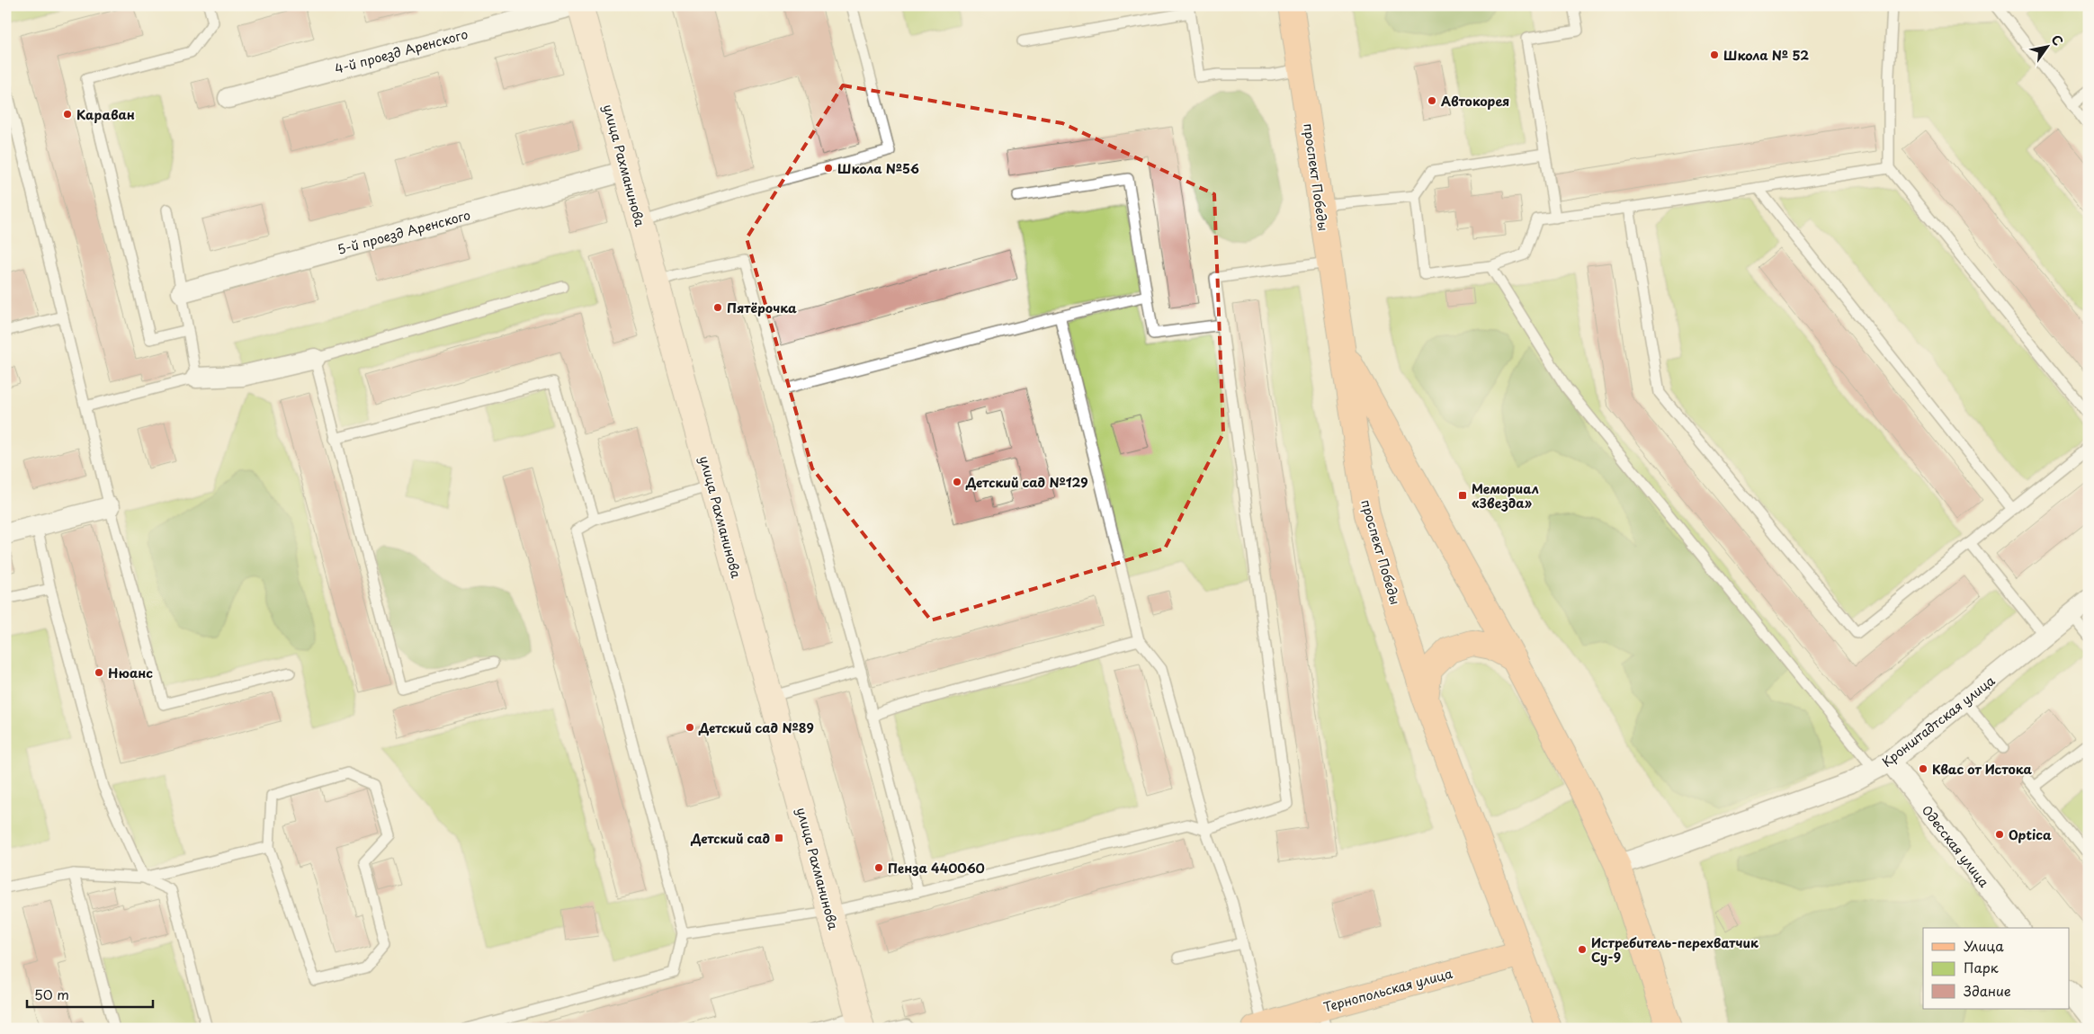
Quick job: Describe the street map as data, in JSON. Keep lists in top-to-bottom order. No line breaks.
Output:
{"streets":{"main road":["улица Рахманинова","проспект Победы","Тернопольская улица"],"street":["4-й проезд Аренского","5-й проезд Аренского","Кронштадтская улица","Одесская улица"]},"crossings":[["улица Рахманинова","5-й проезд Аренского"],["проспект Победы","Кронштадтская улица"],["проспект Победы","Тернопольская улица"],["Кронштадтская улица","Одесская улица"]],"places":{"other":["Школа № 52","Автокорея","Караван","Школа №56","Пятёрочка","Детский сад №129","Нюанс","Детский сад №89","Квас от Истока","Optica","Пенза 440060","Истребитель-перехватчик Су-9"],"transit":["Мемориал «Звезда»","Детский сад"]},"legend":["Улица","Парк","Здание"],"scale_bar":"50 m","north":"top right"}
